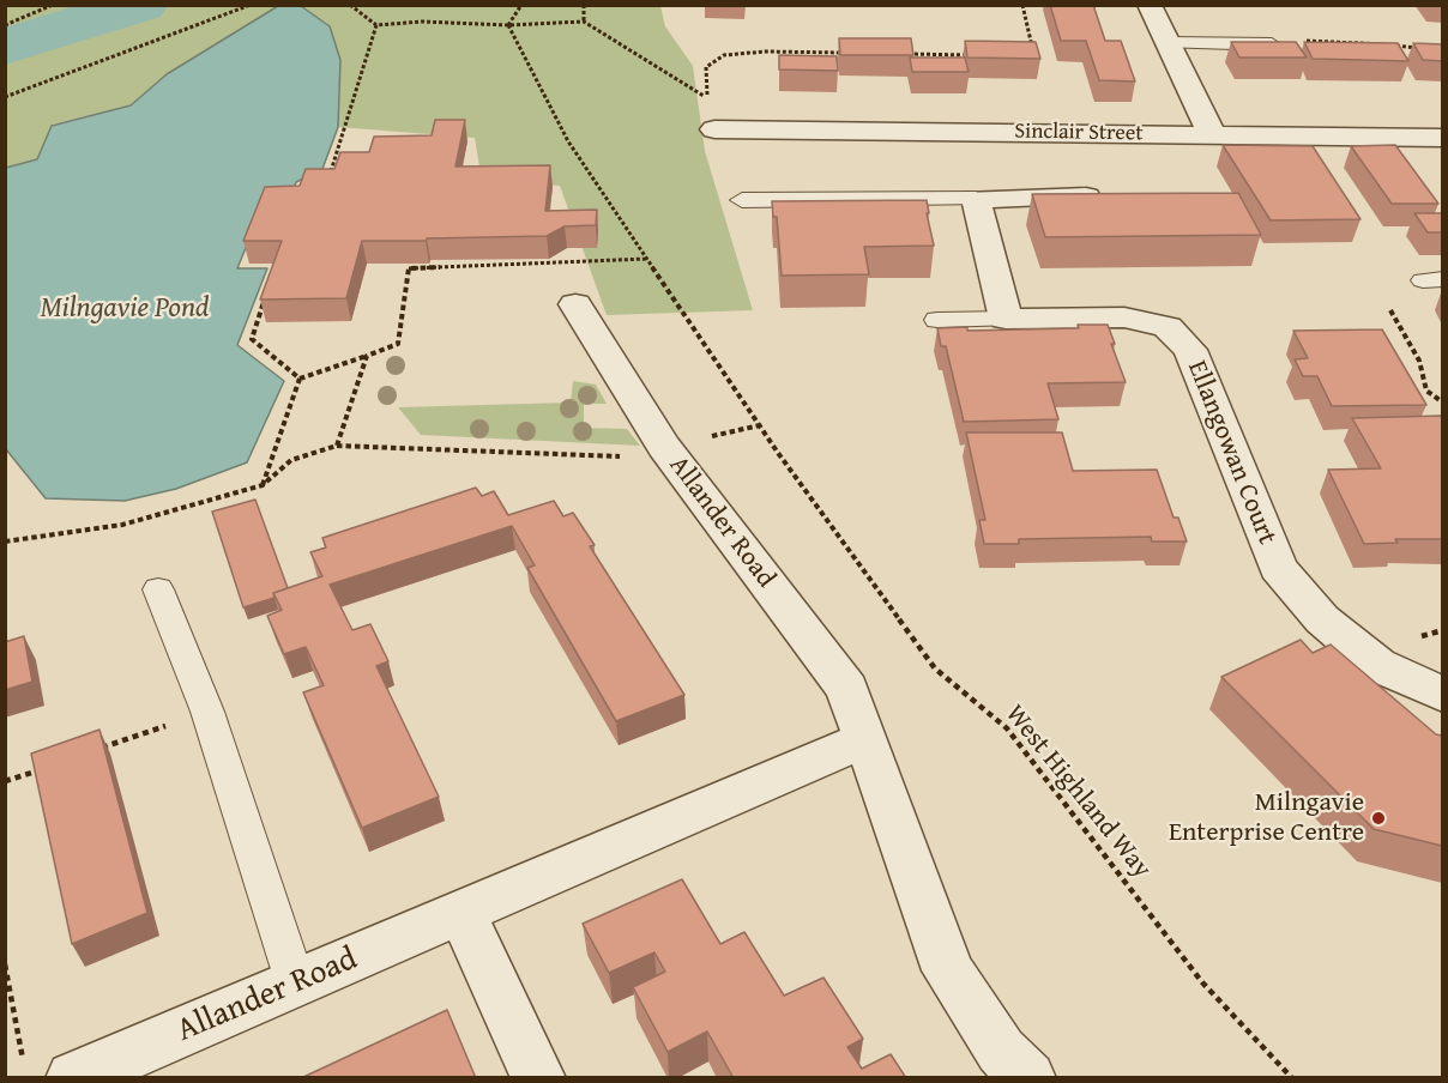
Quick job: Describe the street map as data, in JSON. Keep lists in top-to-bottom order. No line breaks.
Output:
{"streets":{"street":["Sinclair Street","Ellangowan Court","Allander Road"],"path":["West Highland Way"]},"water":["Milngavie Pond"],"places":["Milngavie Enterprise Centre"]}
